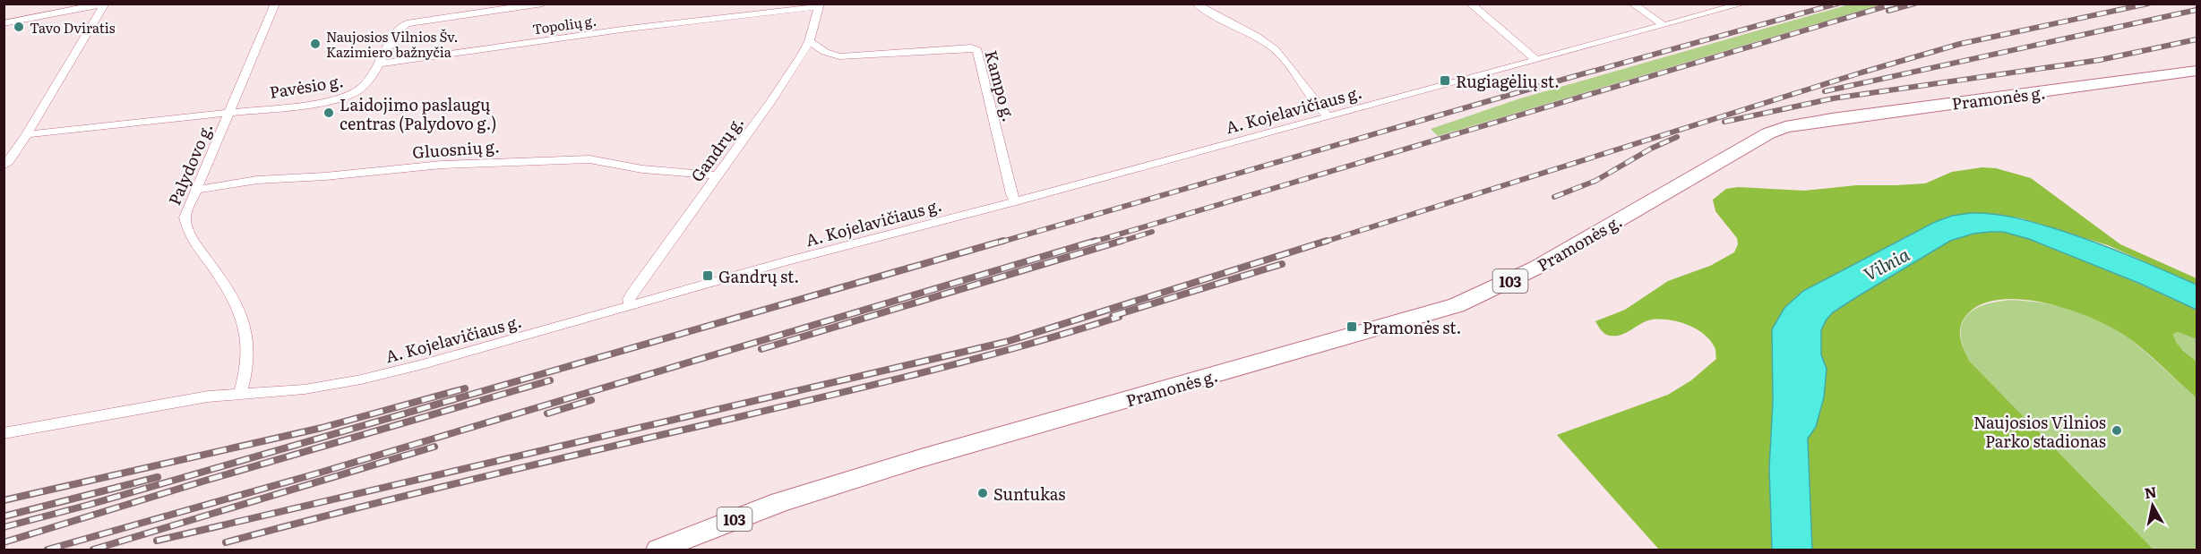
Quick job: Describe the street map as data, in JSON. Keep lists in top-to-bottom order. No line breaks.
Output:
{"streets":{"main road":["Pramonės g.","103"],"street":["Topolių g.","Pavėsio g.","Kampo g.","A. Kojelavičiaus g.","Gluosnių g.","Gandrų g.","Palydovo g."]},"crossings":[["Topolių g.","Pavėsio g."],["Topolių g.","Gandrų g."],["Pavėsio g.","Palydovo g."],["Kampo g.","A. Kojelavičiaus g."],["Kampo g.","Gandrų g."],["A. Kojelavičiaus g.","Gandrų g."],["A. Kojelavičiaus g.","Palydovo g."],["Gluosnių g.","Gandrų g."],["Gluosnių g.","Palydovo g."]],"water":["Vilnia"],"places":{"other":["Tavo Dviratis","Naujosios Vilnios Šv. Kazimiero bažnyčia","Laidojimo paslaugų centras (Palydovo g.)","Naujosios Vilnios Parko stadionas","Suntukas"],"transit":["Rugiagėlių st.","Gandrų st.","Pramonės st."]},"north":"top"}
